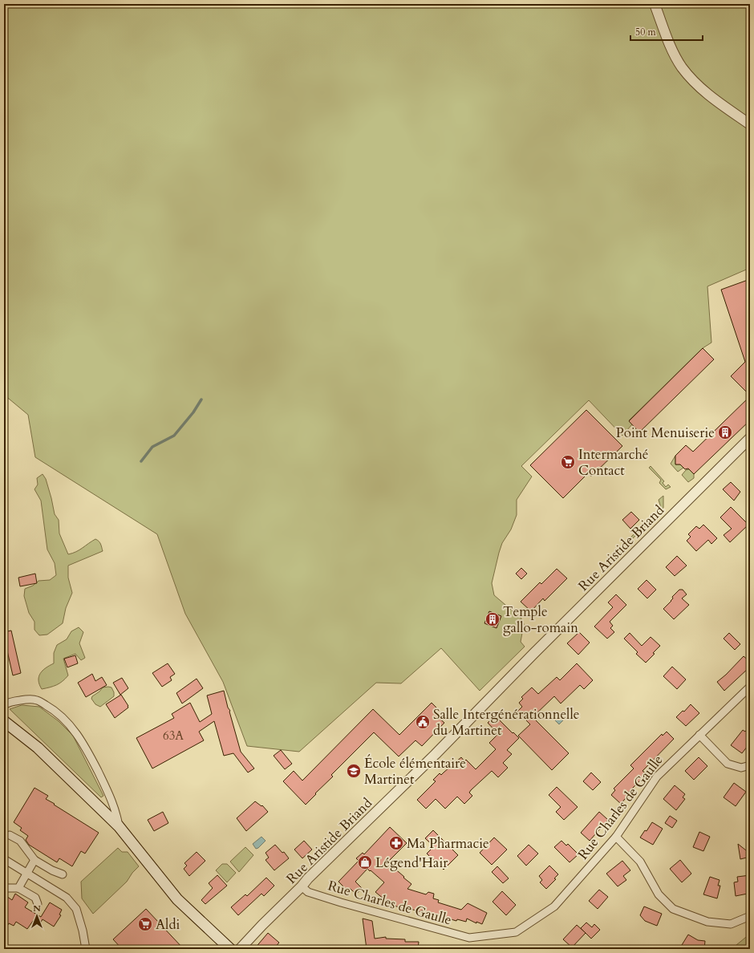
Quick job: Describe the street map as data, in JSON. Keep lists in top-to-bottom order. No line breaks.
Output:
{"streets":{"street":["Rue Aristide Briand","Rue Charles de Gaulle"]},"crossings":[["Rue Aristide Briand","Rue Charles de Gaulle"]],"places":{"building":["Point Menuiserie","Temple gallo-romain"],"supermarket":["Intermarché Contact","Aldi"],"public building":["Salle Intergénérationnelle du Martinet"],"school or university":["École élémentaire Martinet"],"pharmacy":["Ma Pharmacie"],"shop":["Légend'Hair"]},"house_numbers":["63A"],"scale_bar":"50 m","north":"top"}
